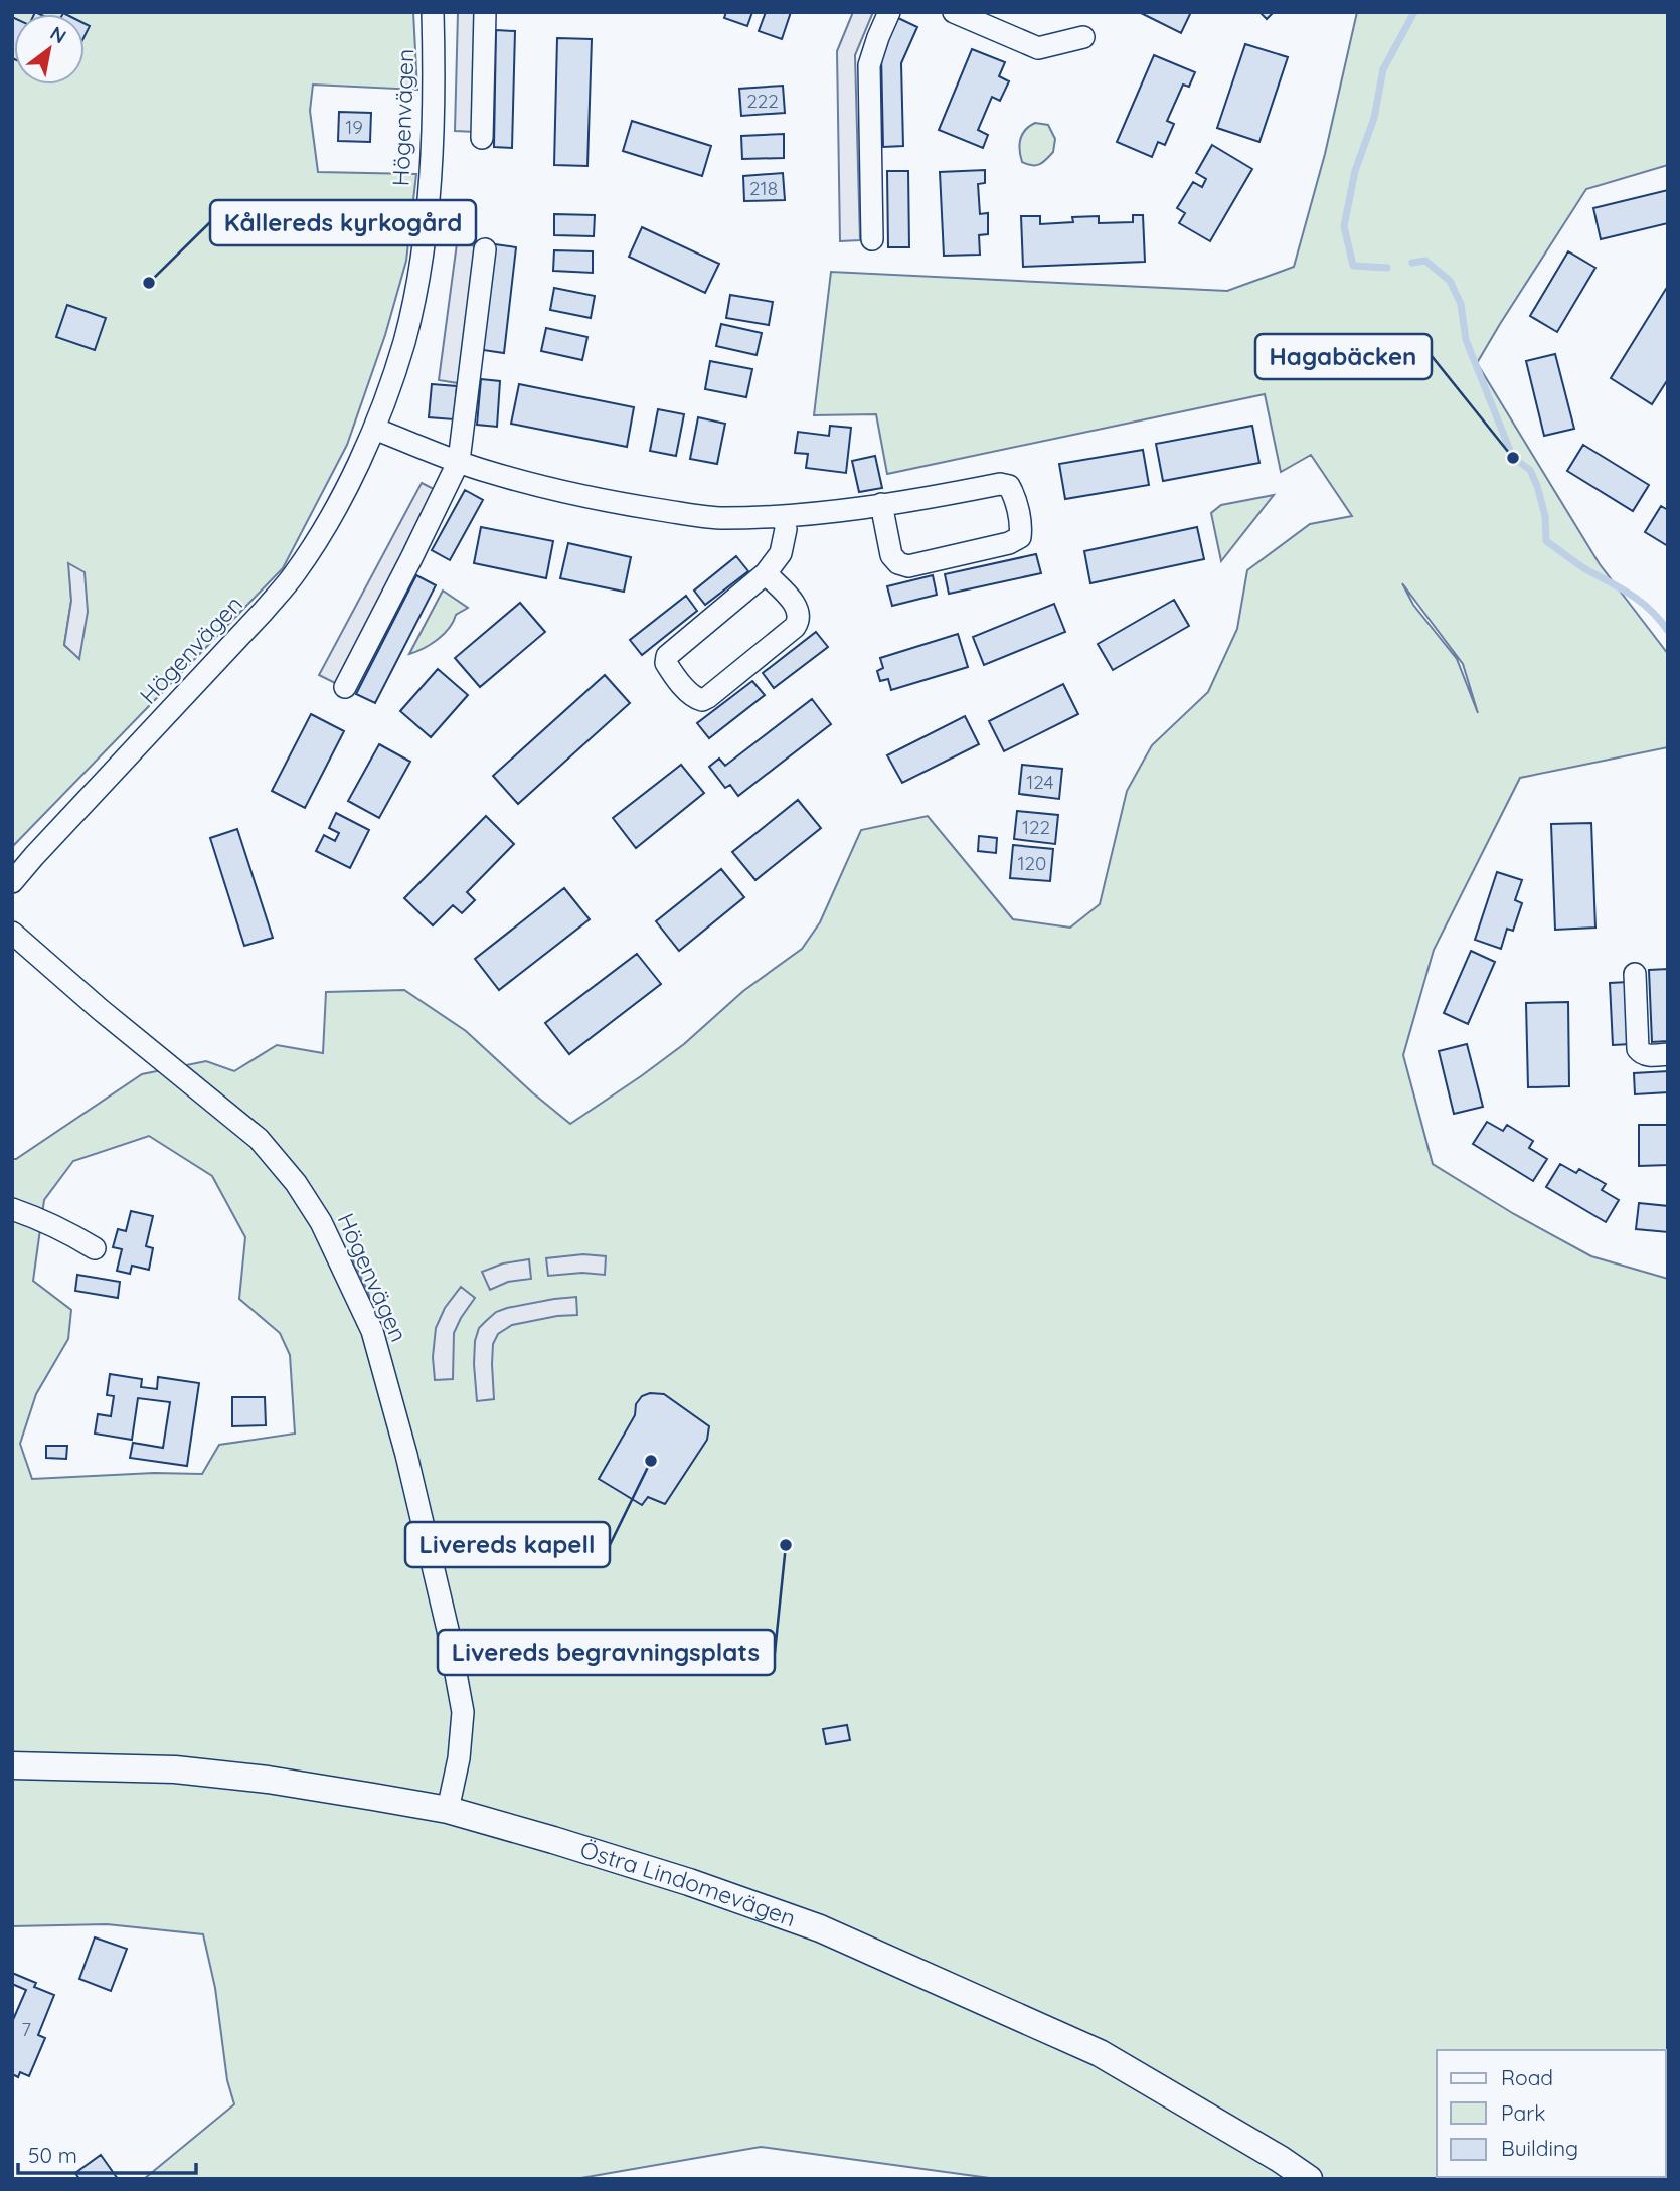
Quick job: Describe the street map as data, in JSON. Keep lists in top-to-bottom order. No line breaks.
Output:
{"streets":{"street":["Högenvägen","Östra Lindomevägen"]},"crossings":[["Högenvägen","Östra Lindomevägen"]],"places":["Kållereds kyrkogård","Hagabäcken","Livereds kapell","Livereds begravningsplats"],"house_numbers":["222","19","218","124","122","120","7"],"legend":["Road","Park","Building"],"scale_bar":"50 m","north":"top right"}
